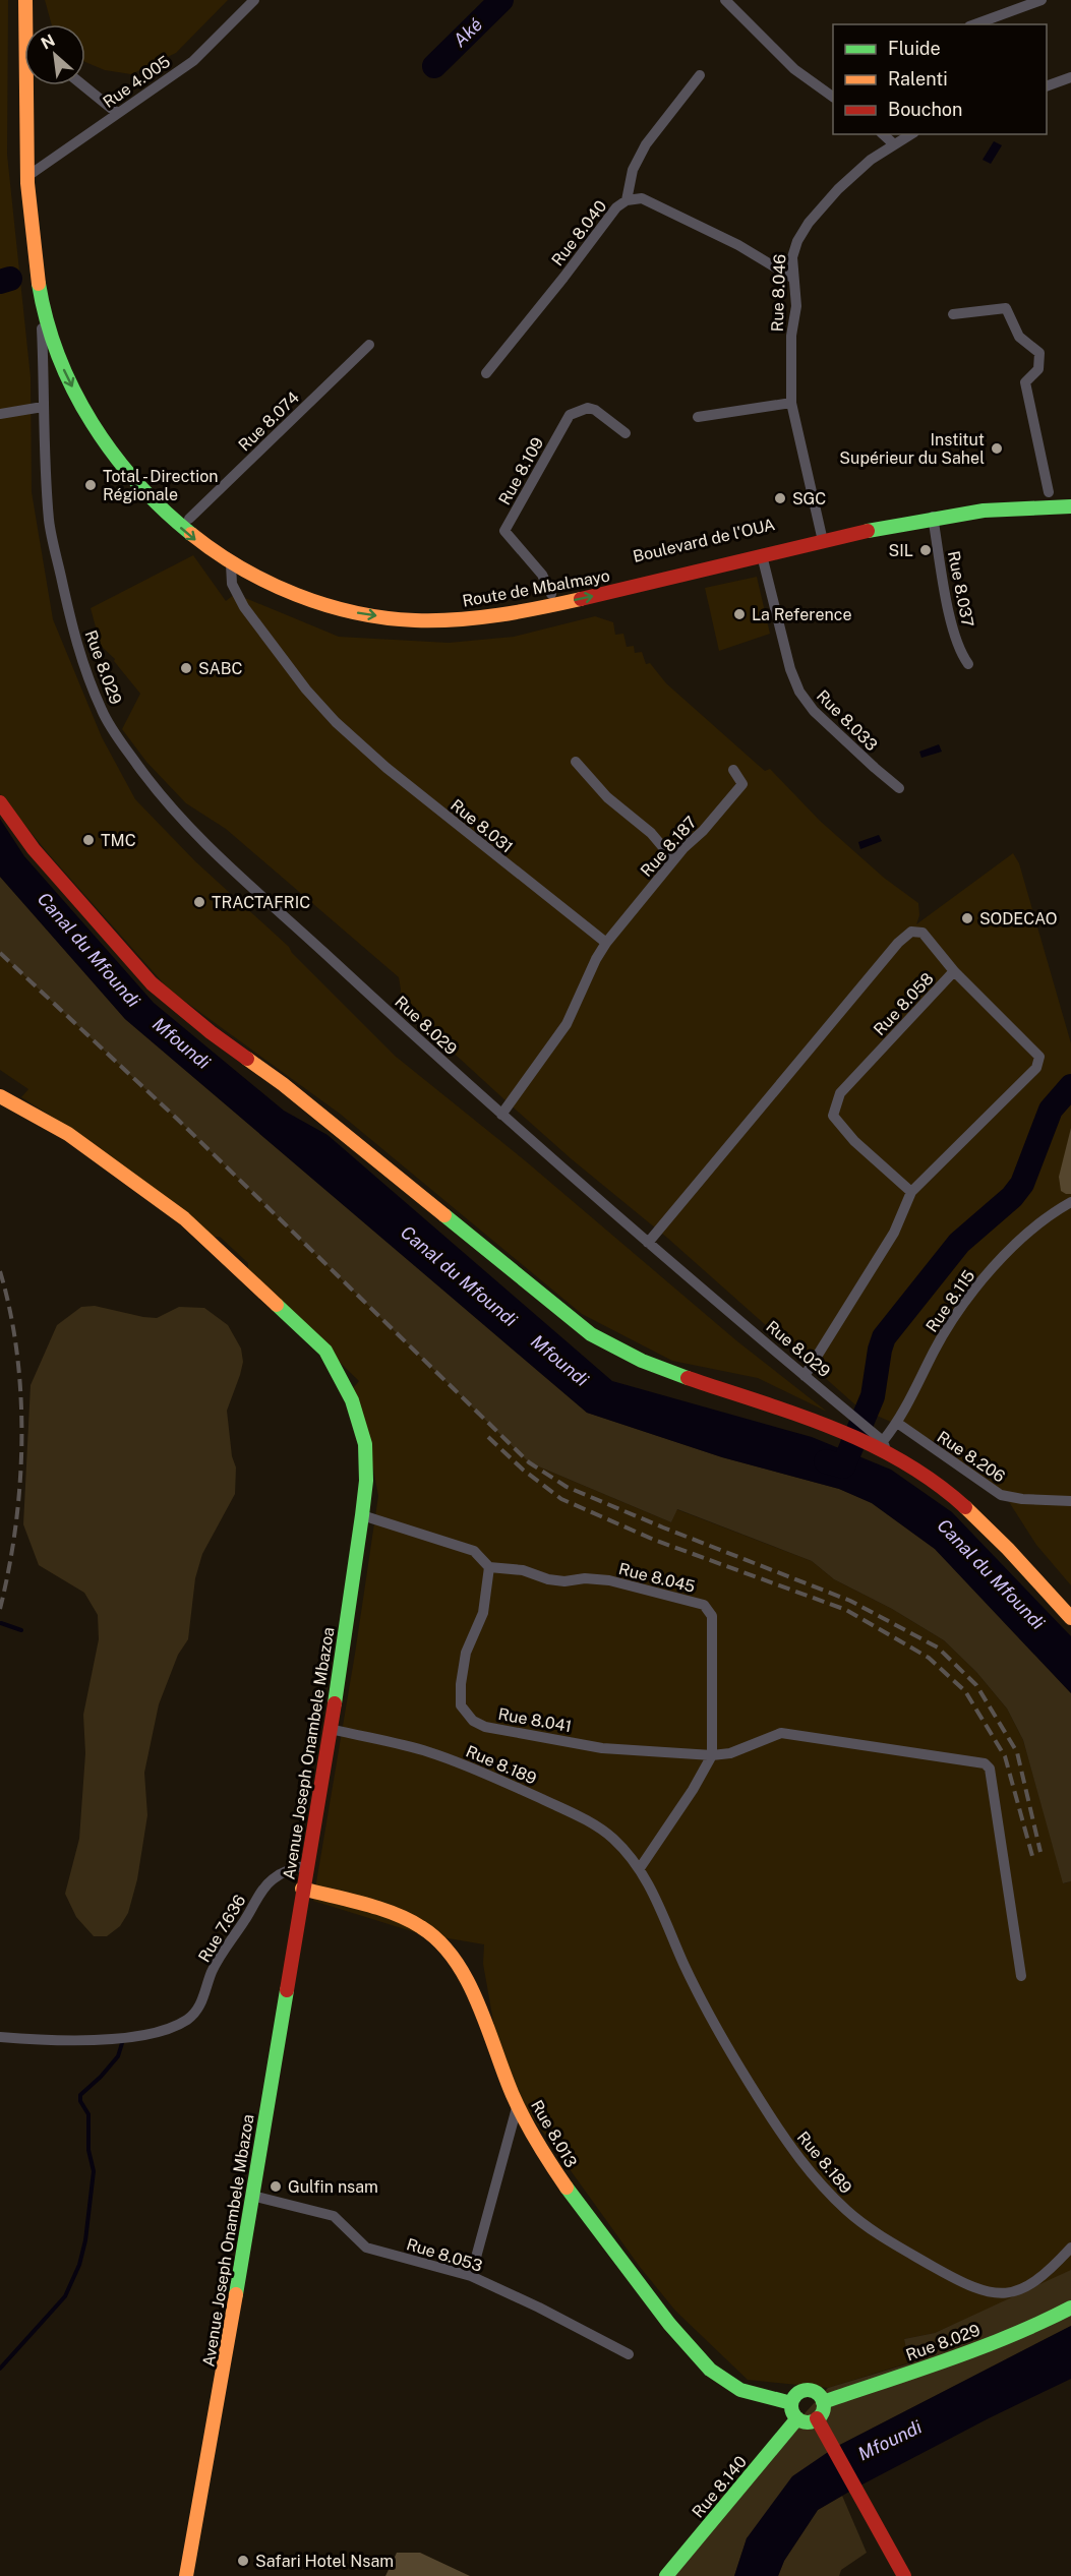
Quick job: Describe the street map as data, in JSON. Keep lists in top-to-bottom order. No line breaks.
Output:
{"streets":{"main road":["Boulevard de l'OUA","Route de Mbalmayo","Rue 8.029","Avenue Joseph Onambele Mbazoa","Rue 8.013","Rue 8.140"],"street":["Rue 4.005","Rue 8.040","Rue 8.046","Rue 8.074","Rue 8.109","Rue 8.037","Rue 8.033","Rue 8.031","Rue 8.187","Rue 8.058","Rue 8.115","Rue 8.206","Rue 8.045","Rue 8.041","Rue 8.189","Rue 7.636","Rue 8.053"]},"crossings":[["Rue 8.040","Rue 8.046"],["Rue 8.046","Boulevard de l'OUA"],["Rue 8.046","Route de Mbalmayo"],["Rue 8.074","Boulevard de l'OUA"],["Rue 8.109","Boulevard de l'OUA"],["Boulevard de l'OUA","Route de Mbalmayo"],["Boulevard de l'OUA","Rue 8.029"],["Route de Mbalmayo","Rue 8.037"],["Route de Mbalmayo","Rue 8.029"],["Route de Mbalmayo","Rue 8.033"],["Route de Mbalmayo","Rue 8.031"],["Rue 8.029","Rue 8.058"],["Rue 8.029","Rue 8.115"],["Rue 8.029","Rue 8.013"],["Rue 8.029","Rue 8.140"],["Rue 8.031","Rue 8.187"],["Rue 8.115","Rue 8.206"],["Rue 8.045","Rue 8.041"],["Avenue Joseph Onambele Mbazoa","Rue 8.189"],["Avenue Joseph Onambele Mbazoa","Rue 7.636"],["Avenue Joseph Onambele Mbazoa","Rue 8.013"],["Avenue Joseph Onambele Mbazoa","Rue 8.053"],["Rue 8.013","Rue 8.140"]],"one_way":["Route de Mbalmayo"],"water":["Aké","Canal du Mfoundi","Mfoundi"],"places":["Institut Supérieur du Sahel","Total - Direction Régionale","SGC","SIL","La Reference","SABC","TMC","TRACTAFRIC","SODECAO","Gulfin nsam","Safari Hotel Nsam"],"legend":["Fluide","Ralenti","Bouchon"],"north":"top left"}
